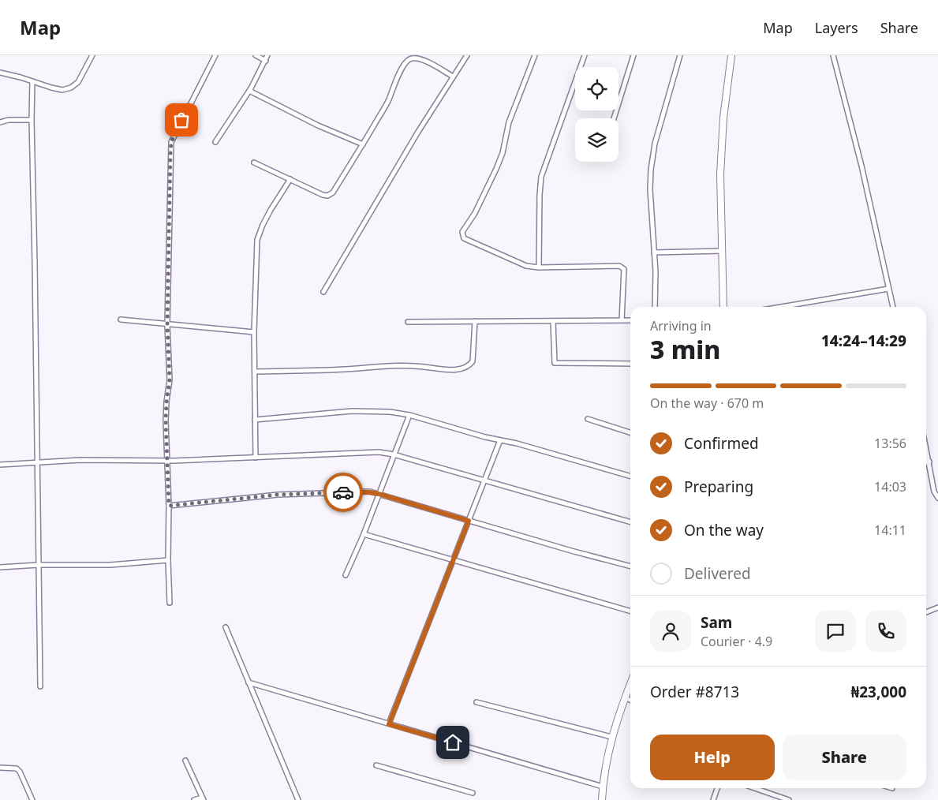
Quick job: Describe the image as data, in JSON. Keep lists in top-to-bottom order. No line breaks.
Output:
{"page":{"header":"Map","nav":["Map","Layers","Share"],"heading":["3 min","Arriving in","14:24–14:29"],"panel":["Sam","Courier · 4.9","Order #8713","₦23,000"],"bar":"On the way · 670 m","list":[["Confirmed","13:56"],["Preparing","14:03"],["On the way","14:11"],"Delivered"],"buttons":["Help","Share"]}}
